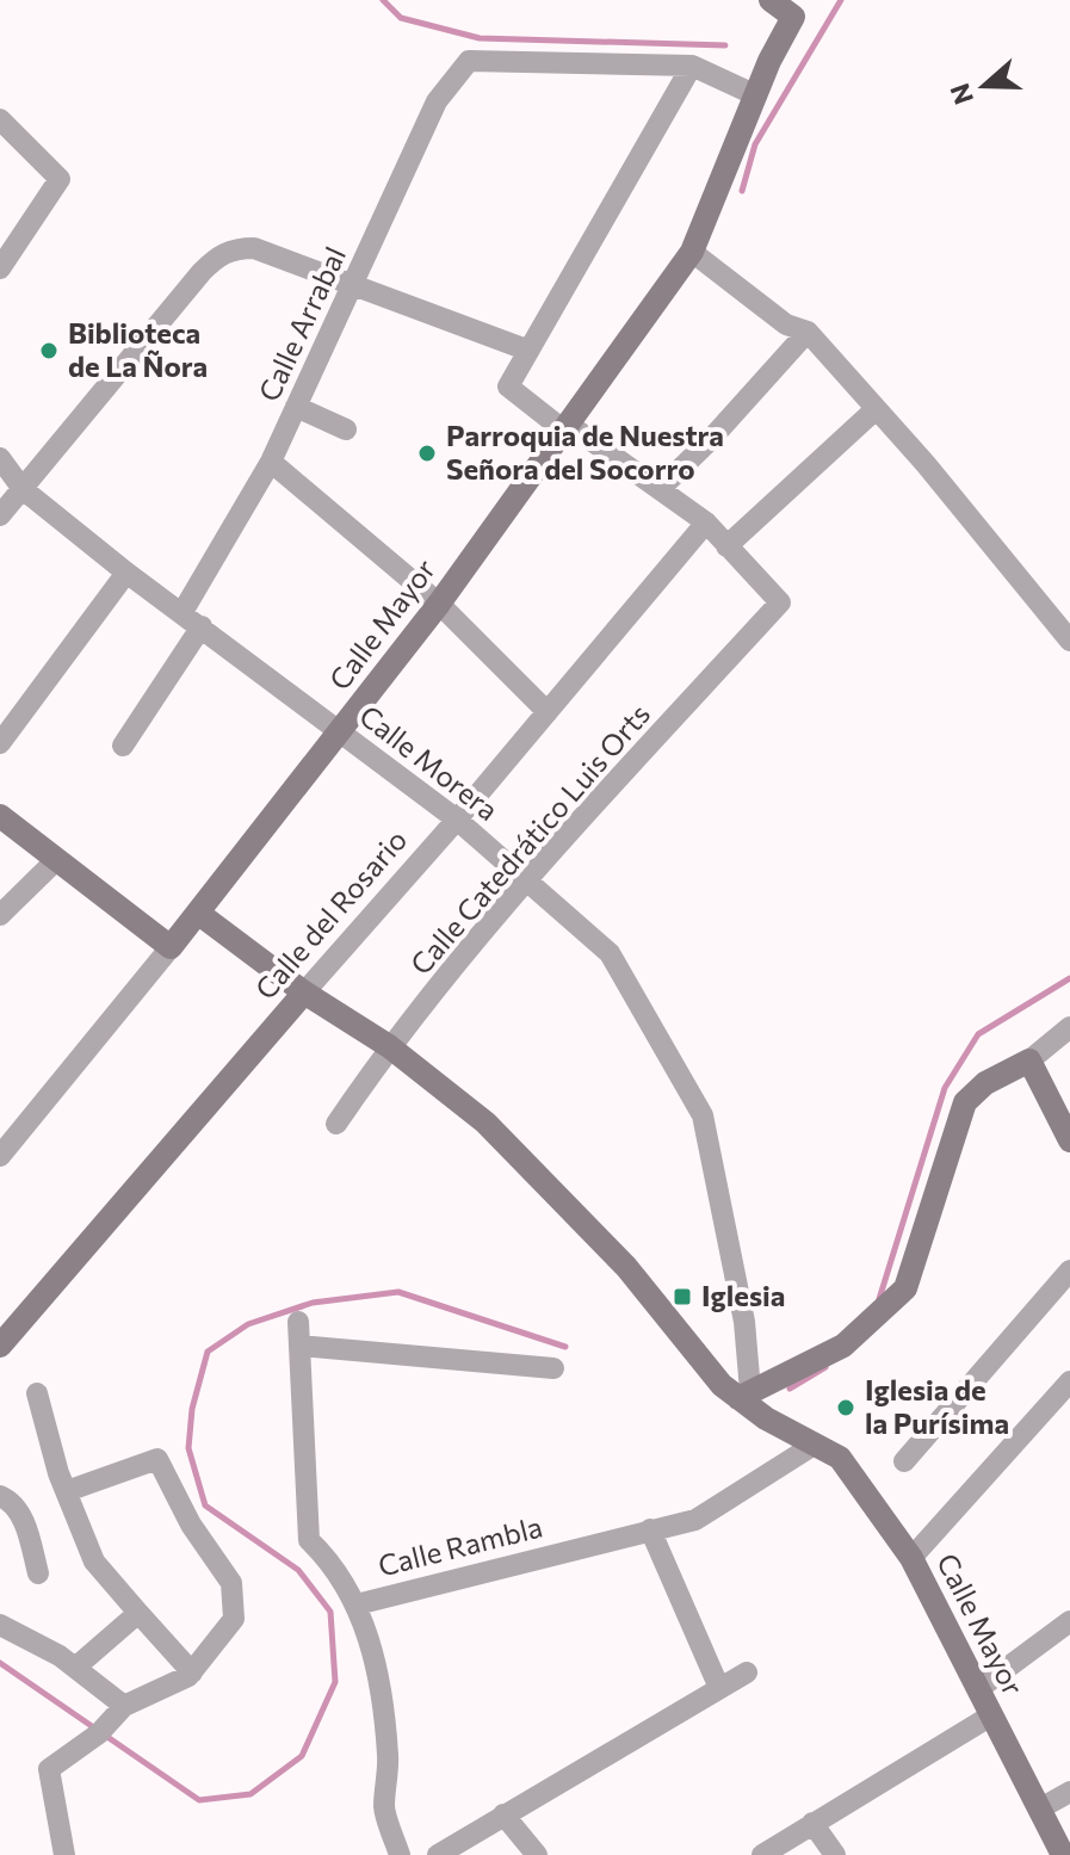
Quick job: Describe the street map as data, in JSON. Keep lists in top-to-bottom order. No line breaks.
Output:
{"streets":{"street":["Calle Arrabal","Calle Mayor","Calle Morera","Calle Catedrático Luis Orts","Calle del Rosario","Calle Rambla"]},"crossings":[["Calle Arrabal","Calle Morera"],["Calle Mayor","Calle Morera"],["Calle Mayor","Calle Catedrático Luis Orts"],["Calle Mayor","Calle del Rosario"],["Calle Mayor","Calle Rambla"],["Calle Morera","Calle Catedrático Luis Orts"],["Calle Morera","Calle del Rosario"]],"places":{"other":["Biblioteca de La Ñora","Parroquia de Nuestra Señora del Socorro","Iglesia de la Purísima"],"transit":["Iglesia"]},"north":"left"}
